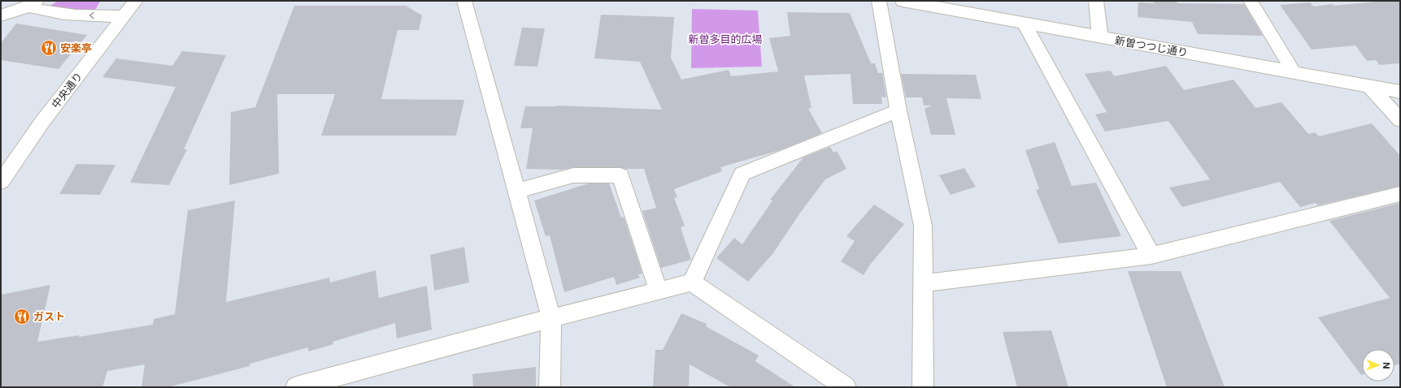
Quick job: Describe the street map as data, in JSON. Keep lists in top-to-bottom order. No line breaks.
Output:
{"streets":{"street":["新曽つつじ通り","中央通り"]},"parks":["新曽多目的広場"],"places":{"restaurant":["安楽亭","ガスト"]},"north":"right"}
